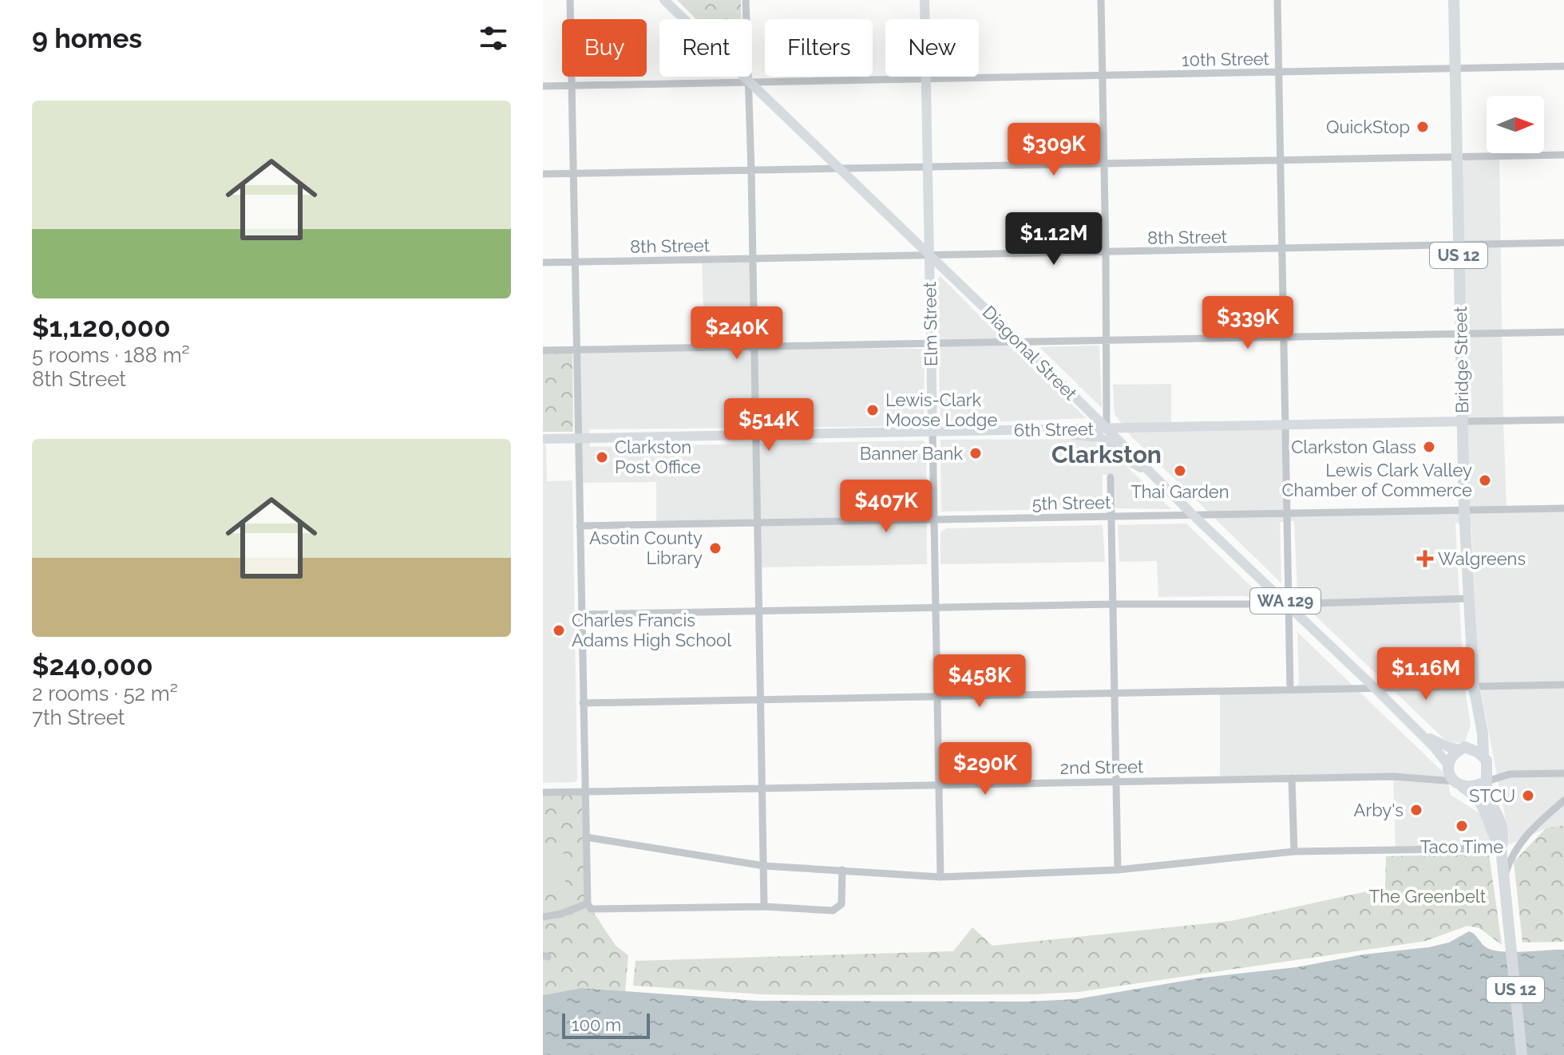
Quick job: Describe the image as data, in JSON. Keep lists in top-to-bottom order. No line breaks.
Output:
{"streets":{"highway":["US 12","Bridge Street"],"main road":["Elm Street","Diagonal Street","6th Street","WA 129"],"street":["10th Street","8th Street","5th Street","2nd Street"]},"crossings":[["10th Street","Elm Street"],["10th Street","Diagonal Street"],["10th Street","Bridge Street"],["8th Street","Elm Street"],["8th Street","Diagonal Street"],["8th Street","Bridge Street"],["US 12","Diagonal Street"],["US 12","Bridge Street"],["US 12","2nd Street"],["Elm Street","Diagonal Street"],["Elm Street","6th Street"],["Elm Street","5th Street"],["Elm Street","2nd Street"],["Diagonal Street","Bridge Street"],["Diagonal Street","6th Street"],["Diagonal Street","5th Street"],["Diagonal Street","WA 129"],["Diagonal Street","2nd Street"],["Bridge Street","6th Street"],["Bridge Street","5th Street"],["Bridge Street","2nd Street"],["6th Street","WA 129"]],"districts":["Clarkston"],"parks":["The Greenbelt"],"places":{"other":["QuickStop","Lewis-Clark Moose Lodge","Clarkston Glass","Banner Bank","Clarkston Post Office","Thai Garden","Lewis Clark Valley Chamber of Commerce","Asotin County Library","Charles Francis Adams High School","STCU","Arby's","Taco Time"],"health":["Walgreens"]},"scale_bar":"100 m","north":"right","page":{"heading":"9 homes","chip":["Buy","Rent","Filters","New"],"list":[{"name":"$1,120,000","note":"5 rooms · 188 m² · 8th Street"},{"name":"$240,000","note":"2 rooms · 52 m² · 7th Street"}],"price":["$309K","$1.12M","$339K","$240K","$514K","$407K","$1.16M","$458K","$290K"],"scale":"100 m"}}
